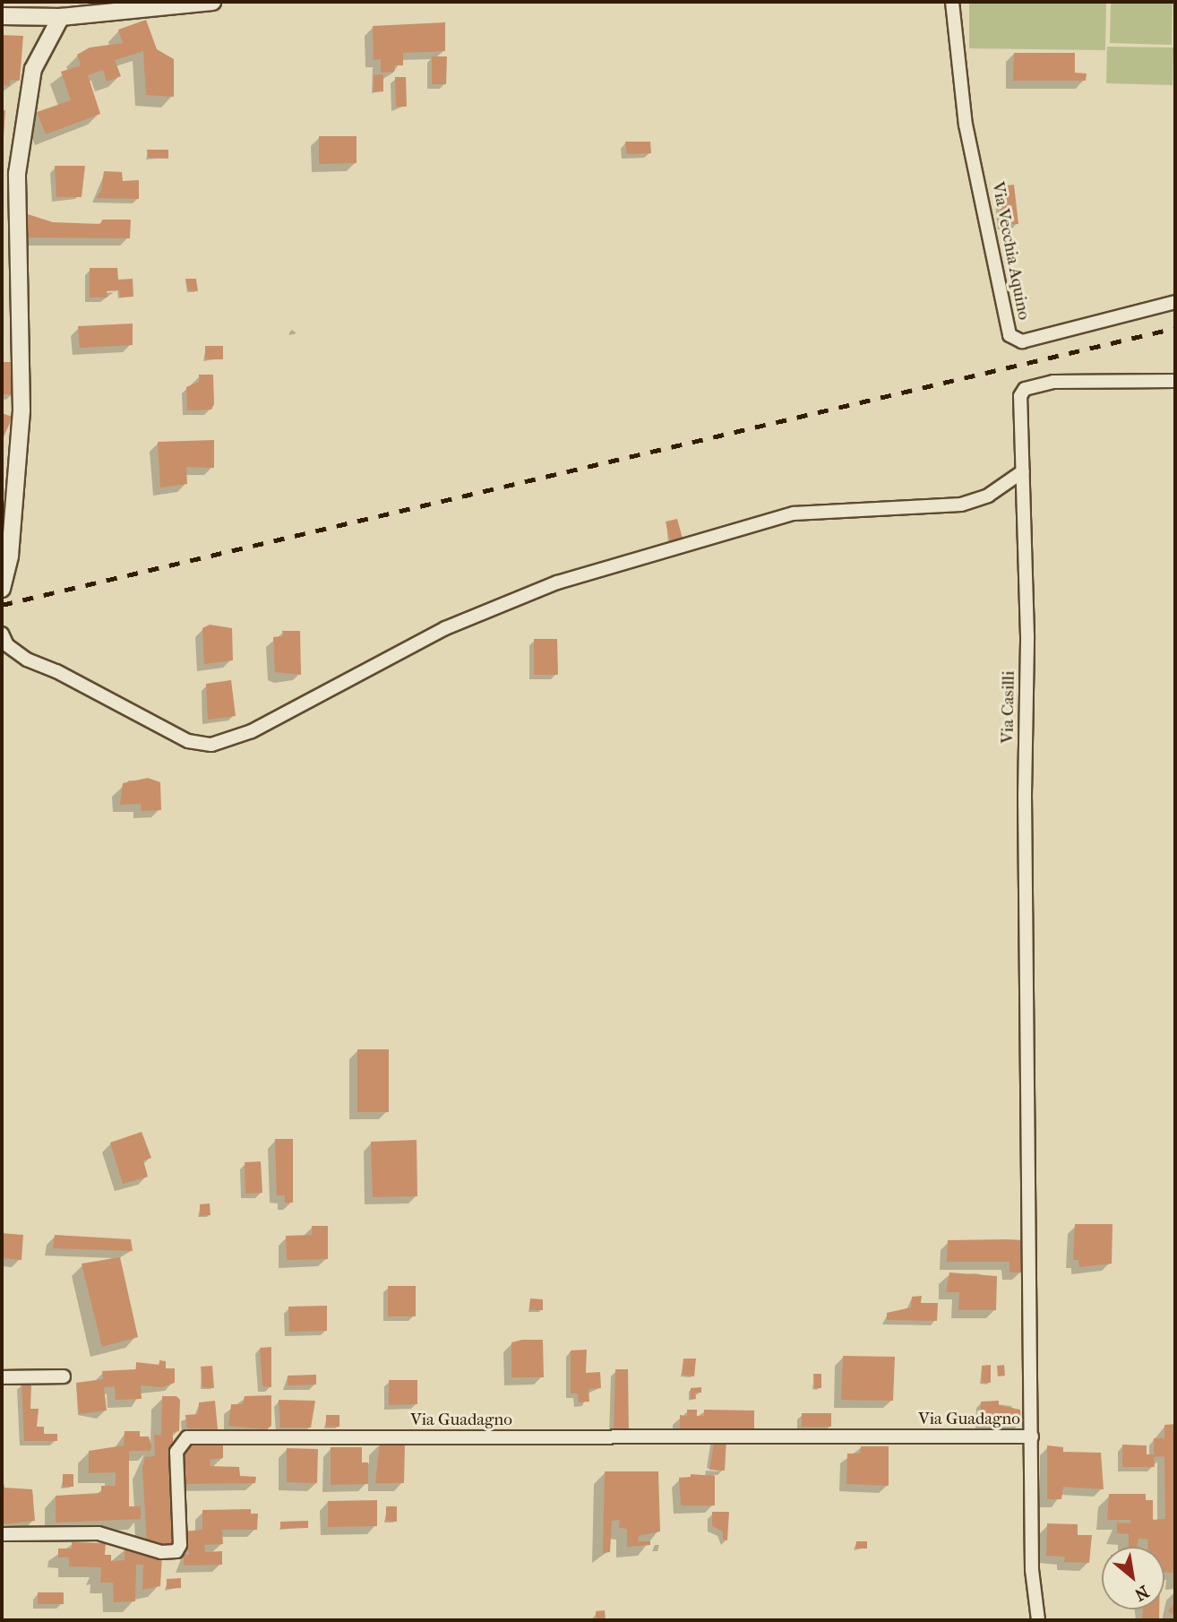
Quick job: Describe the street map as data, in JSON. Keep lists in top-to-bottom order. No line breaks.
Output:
{"streets":{"street":["Via Vecchia Aquino","Via Casilli","Via Guadagno"]},"crossings":[["Via Casilli","Via Guadagno"]],"north":"bottom right"}
